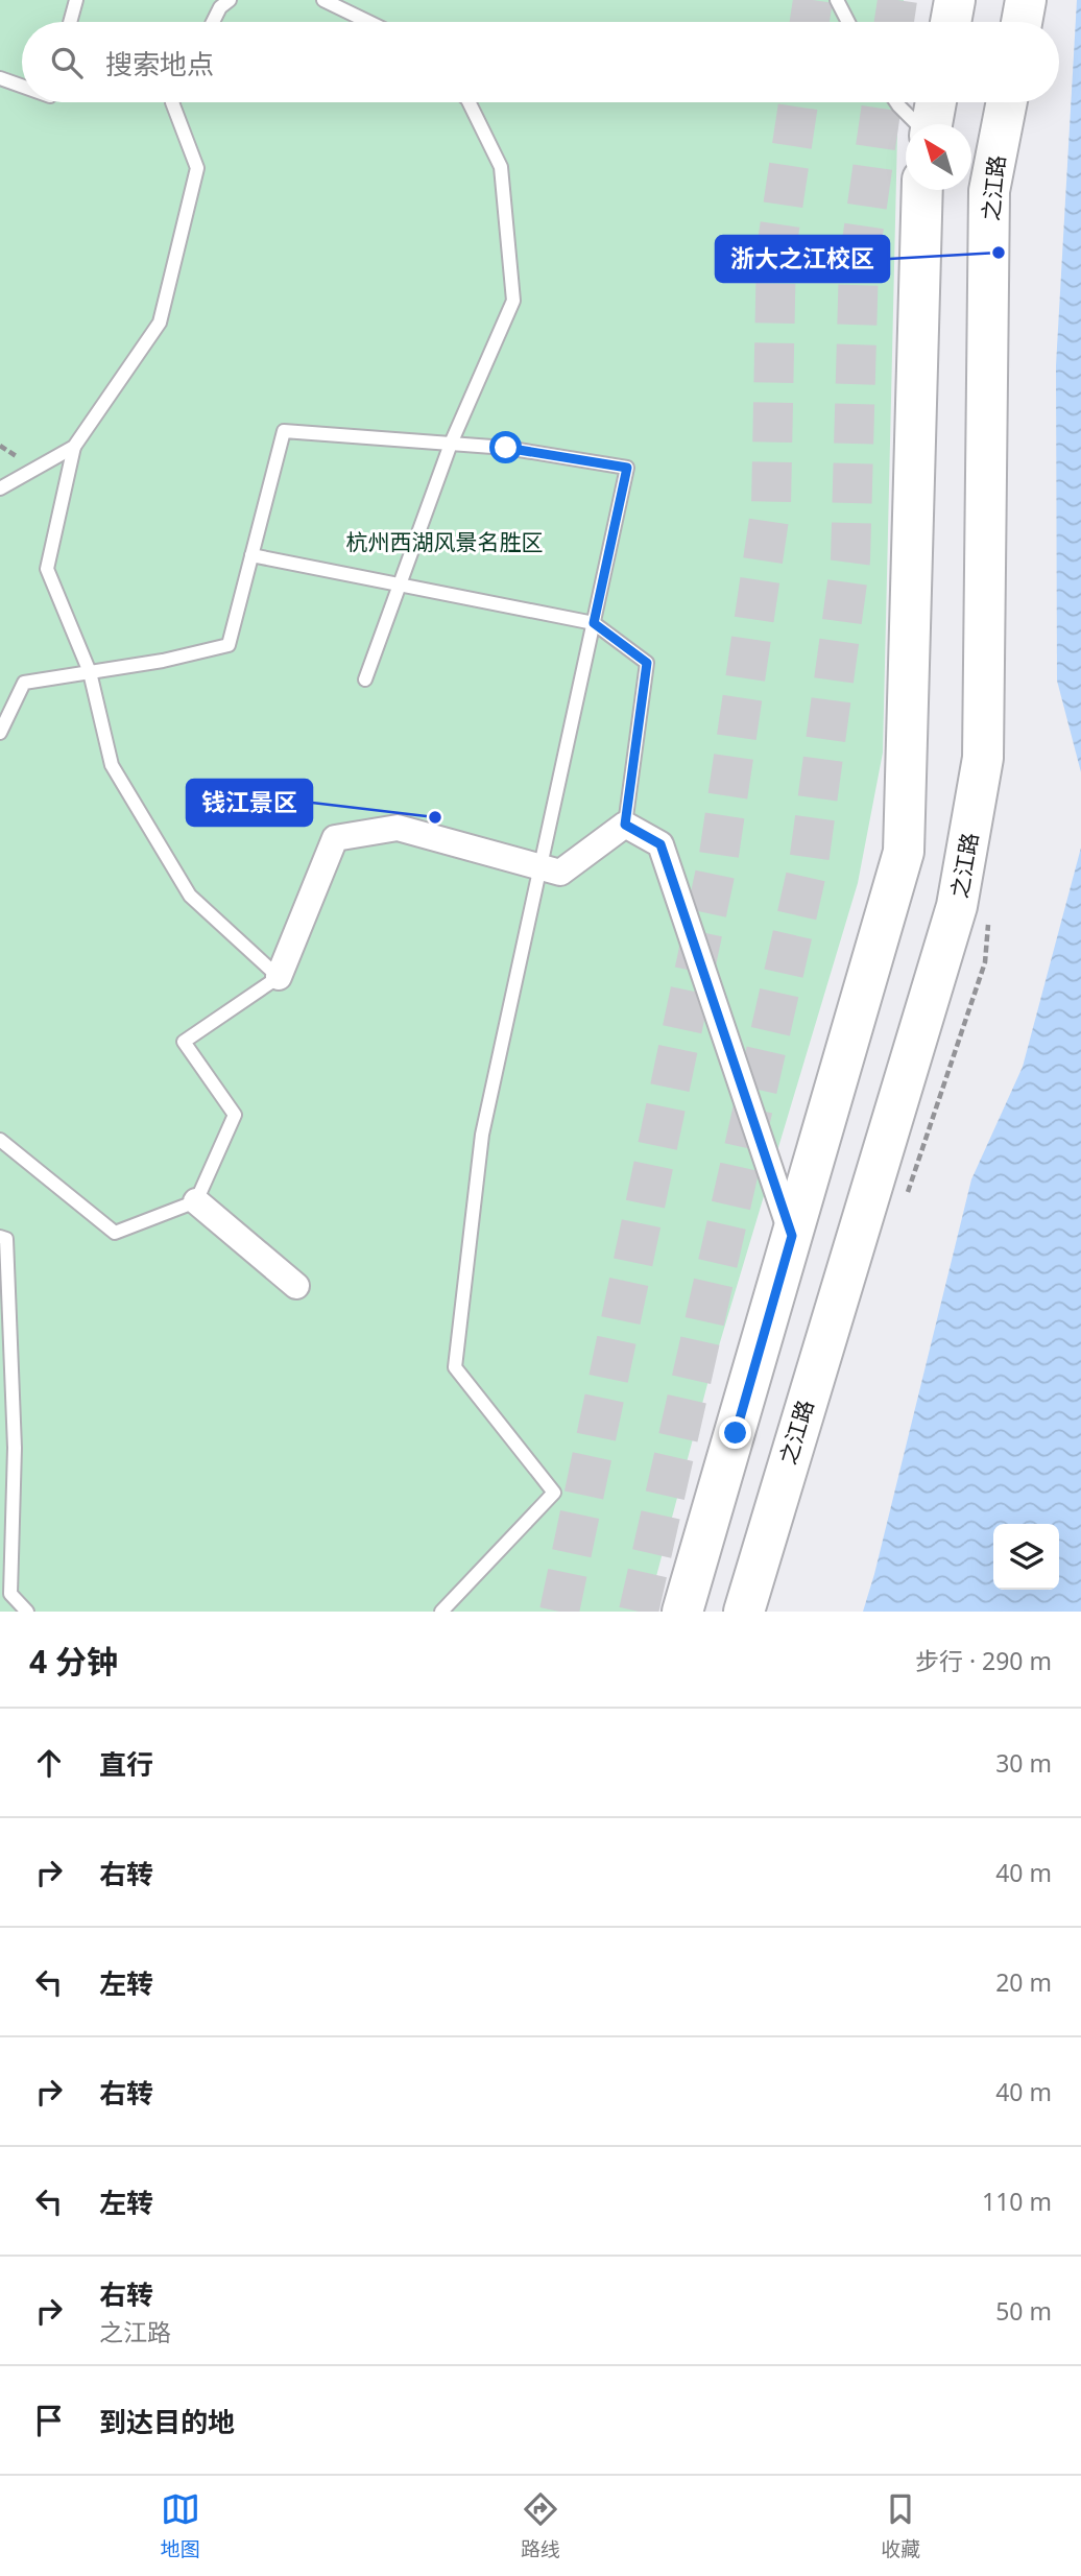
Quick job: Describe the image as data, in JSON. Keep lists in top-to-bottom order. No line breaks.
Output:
{"streets":{"main road":["之江路"]},"parks":["杭州西湖风景名胜区"],"places":["浙大之江校区","钱江景区"],"north":"top left","page":{"search":"搜索地点","heading":["4 分钟","步行 · 290 m"],"list":[["直行","30 m"],["右转","40 m"],["左转","20 m"],["右转","40 m"],["左转","110 m"],["右转","之江路","50 m"],"到达目的地"],"nav":["地图","路线","收藏"]}}
